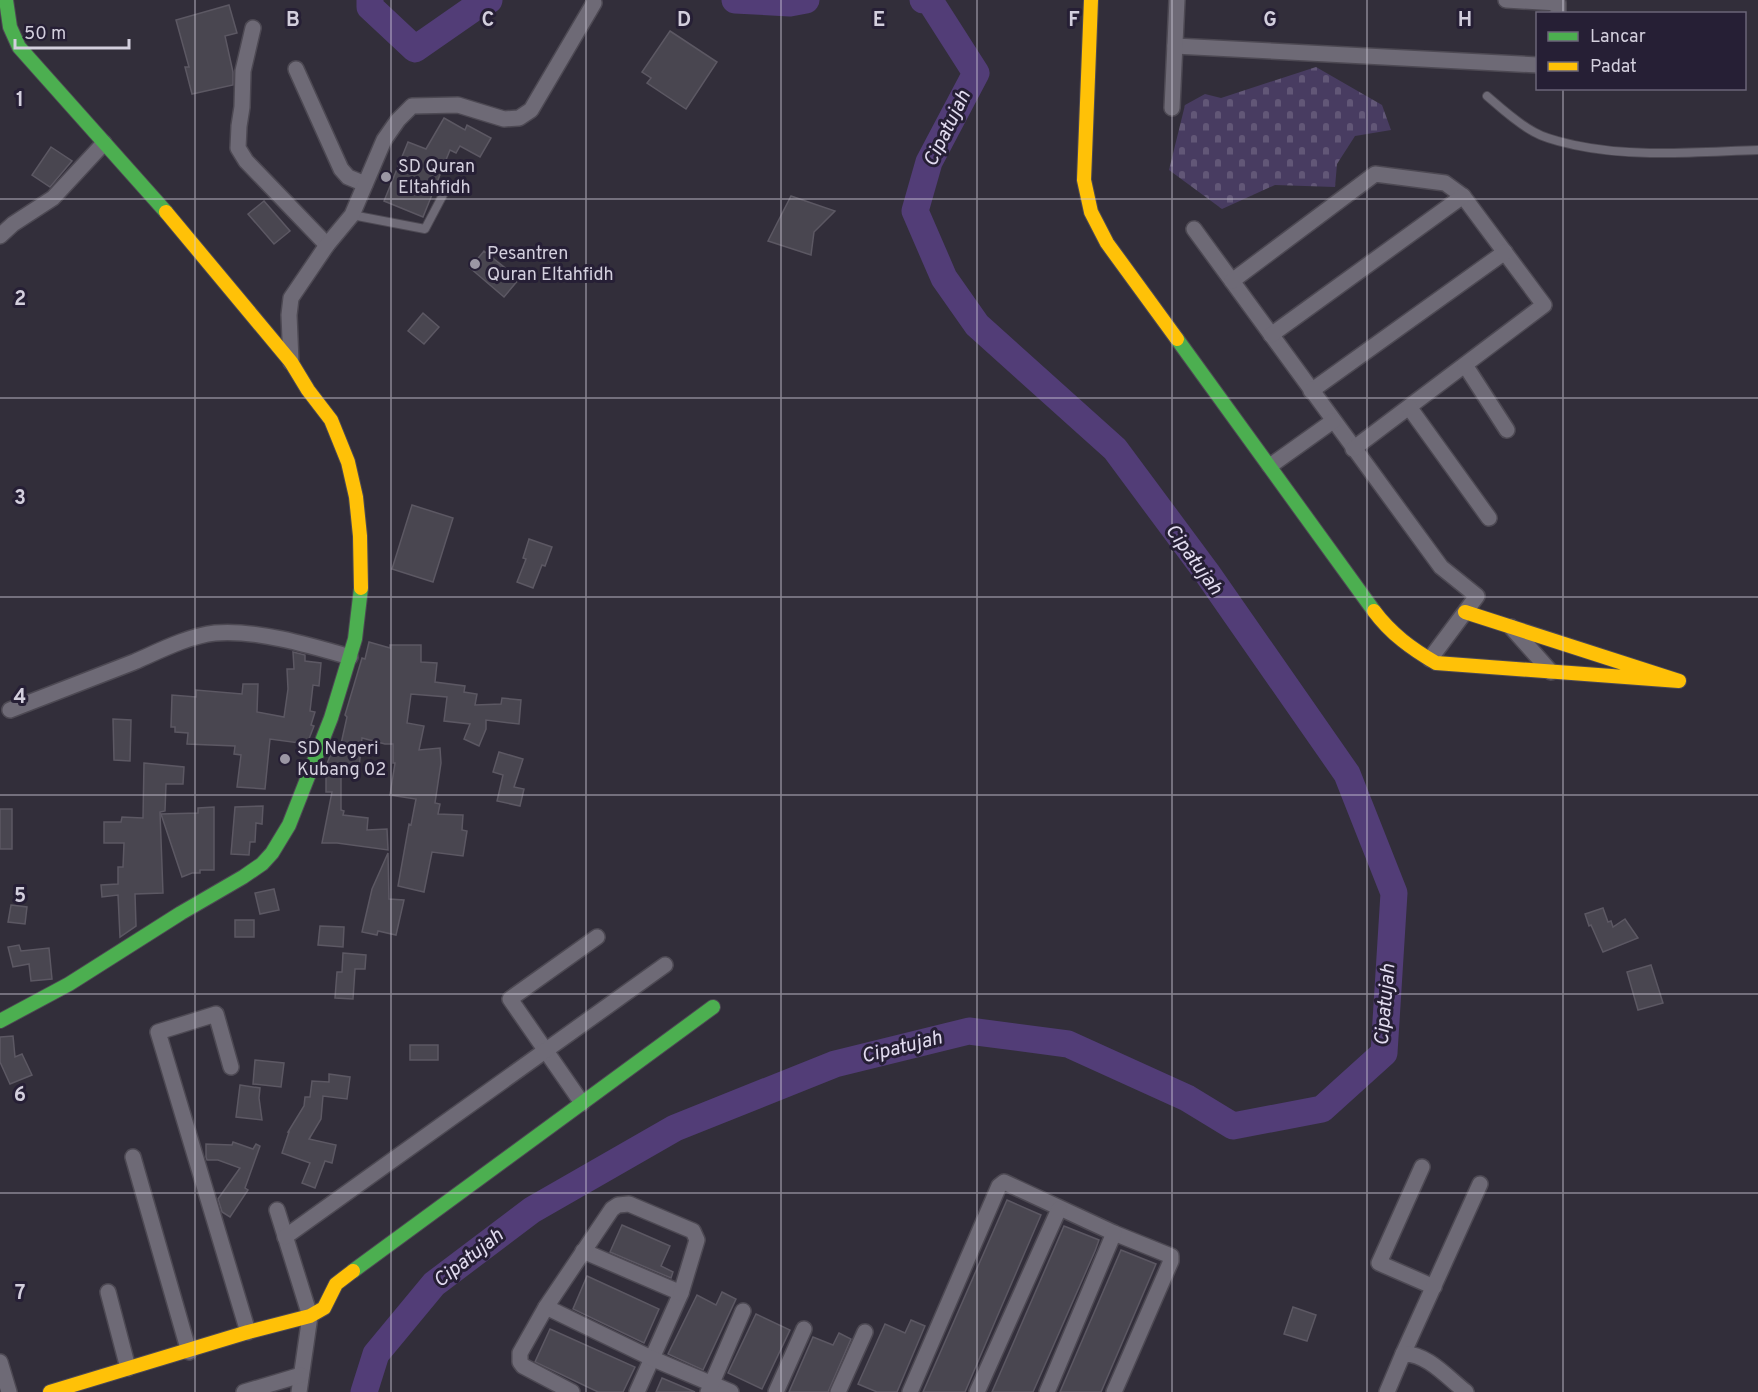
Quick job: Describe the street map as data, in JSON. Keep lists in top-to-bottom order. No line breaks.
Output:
{"water":["Cipatujah"],"places":["SD Quran Eltahfidh","Pesantren Quran Eltahfidh","SD Negeri Kubang 02"],"legend":["Lancar","Padat"],"scale_bar":"50 m","grid":{"columns":["B","C","D","E","F","G","H"],"rows":["1","2","3","4","5","6","7"]}}
